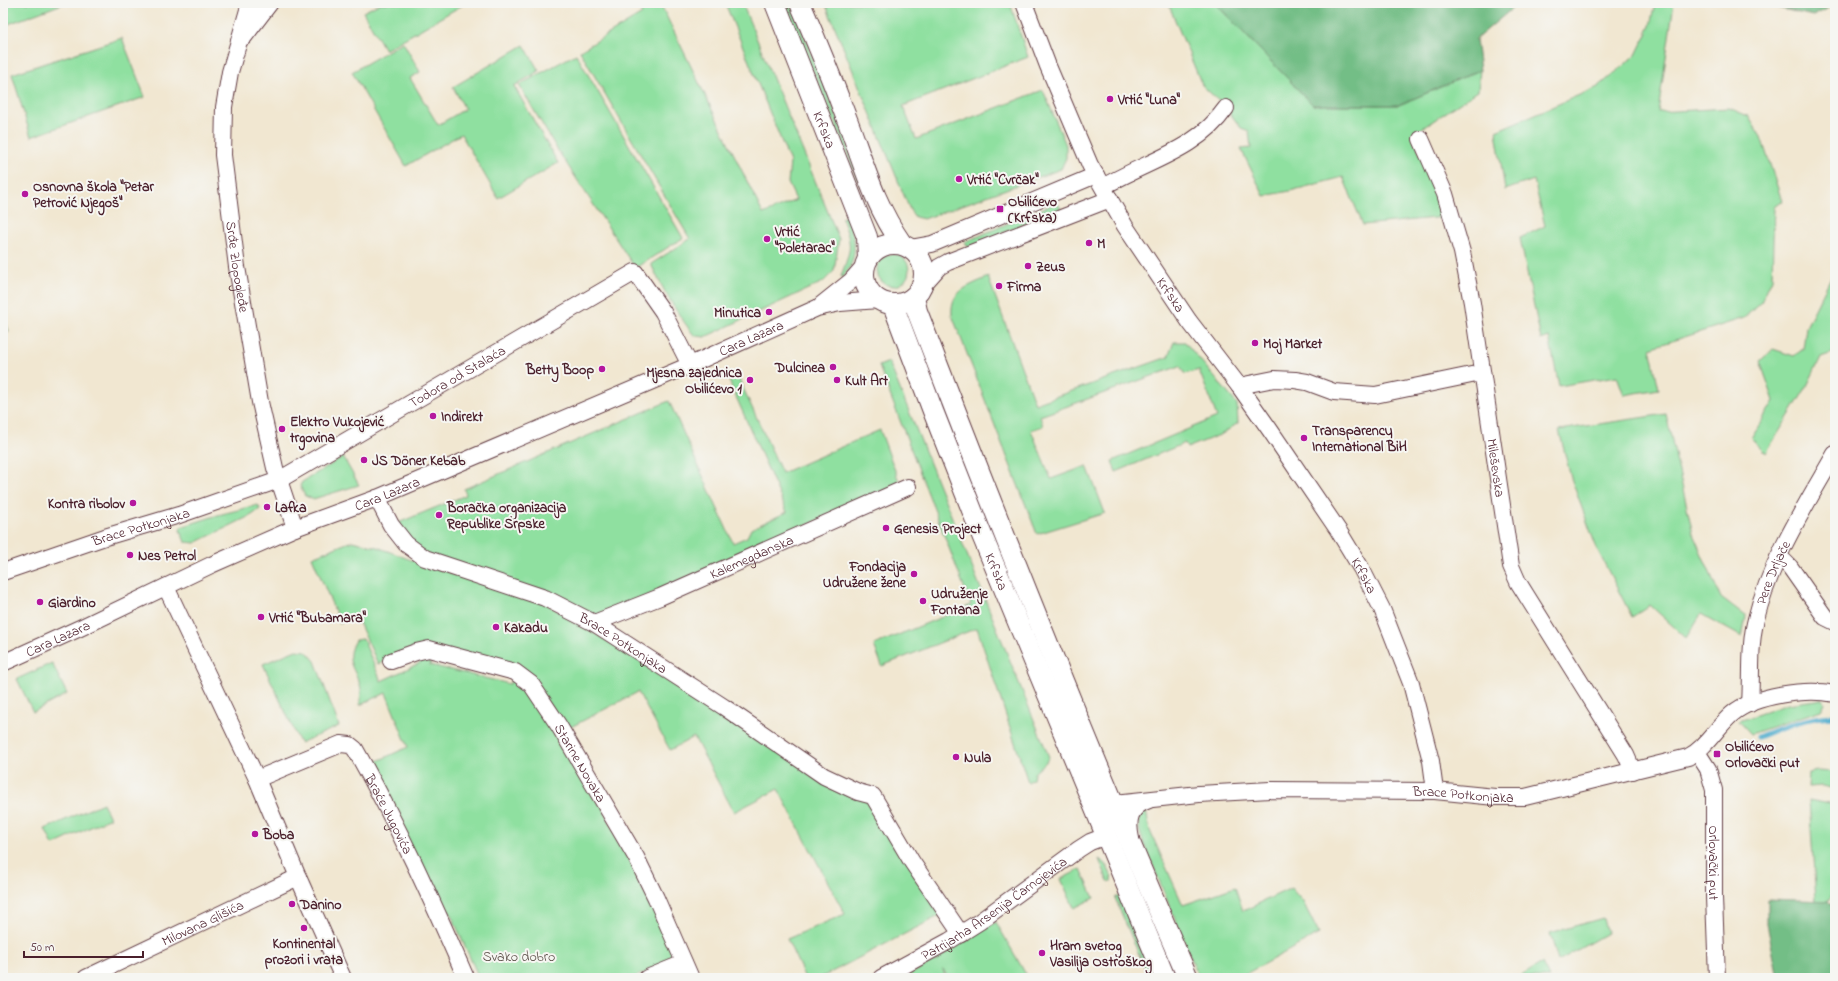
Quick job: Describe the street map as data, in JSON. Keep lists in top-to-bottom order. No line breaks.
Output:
{"streets":{"main road":["Krfska"],"street":["Srđe Zlopogleđe","Cara Lazara","Todora od Stalaća","Mileševska","Brace Potkonjaka","Kalemegdanska","Pere Drljače","Starine Novaka","Braće Jugovića","Orlovački put","Patrijarha Arsenija Čarnojevića","Milovana Glišića"]},"crossings":[["Krfska","Cara Lazara"],["Krfska","Brace Potkonjaka"],["Krfska","Patrijarha Arsenija Čarnojevića"],["Srđe Zlopogleđe","Cara Lazara"],["Srđe Zlopogleđe","Todora od Stalaća"],["Srđe Zlopogleđe","Brace Potkonjaka"],["Cara Lazara","Todora od Stalaća"],["Cara Lazara","Brace Potkonjaka"],["Todora od Stalaća","Brace Potkonjaka"],["Mileševska","Brace Potkonjaka"],["Brace Potkonjaka","Kalemegdanska"],["Brace Potkonjaka","Pere Drljače"],["Brace Potkonjaka","Orlovački put"],["Brace Potkonjaka","Patrijarha Arsenija Čarnojevića"]],"parks":["Svako dobro"],"places":{"other":["Vrtić \"Luna\"","Vrtić \"Cvrčak\"","Osnovna škola \"Petar Petrović Njegoš\"","Vrtić \"Poletarac\"","M","Zeus","Firma","Minutica","Moj Market","Dulcinea","Betty Boop","Mjesna zajednica Obilićevo 1","Kult Art","Indirekt","Elektro Vukojević trgovina","Transparency International BiH","JS Döner Kebab","Kontra ribolov","Lafka","Boračka organizacija Republike Srpske","Genesis Project","Nes Petrol","Fondacija Udružene žene","Udruženje Fontana","Giardino","Vrtić \"Bubamara\"","Kakadu","Nula","Boba","Danino","Kontinental prozori i vrata","Hram svetog Vasilija Ostroškog"],"transit":["Obilićevo (Krfska)","Obilićevo Orlovački put"]},"scale_bar":"50 m"}
